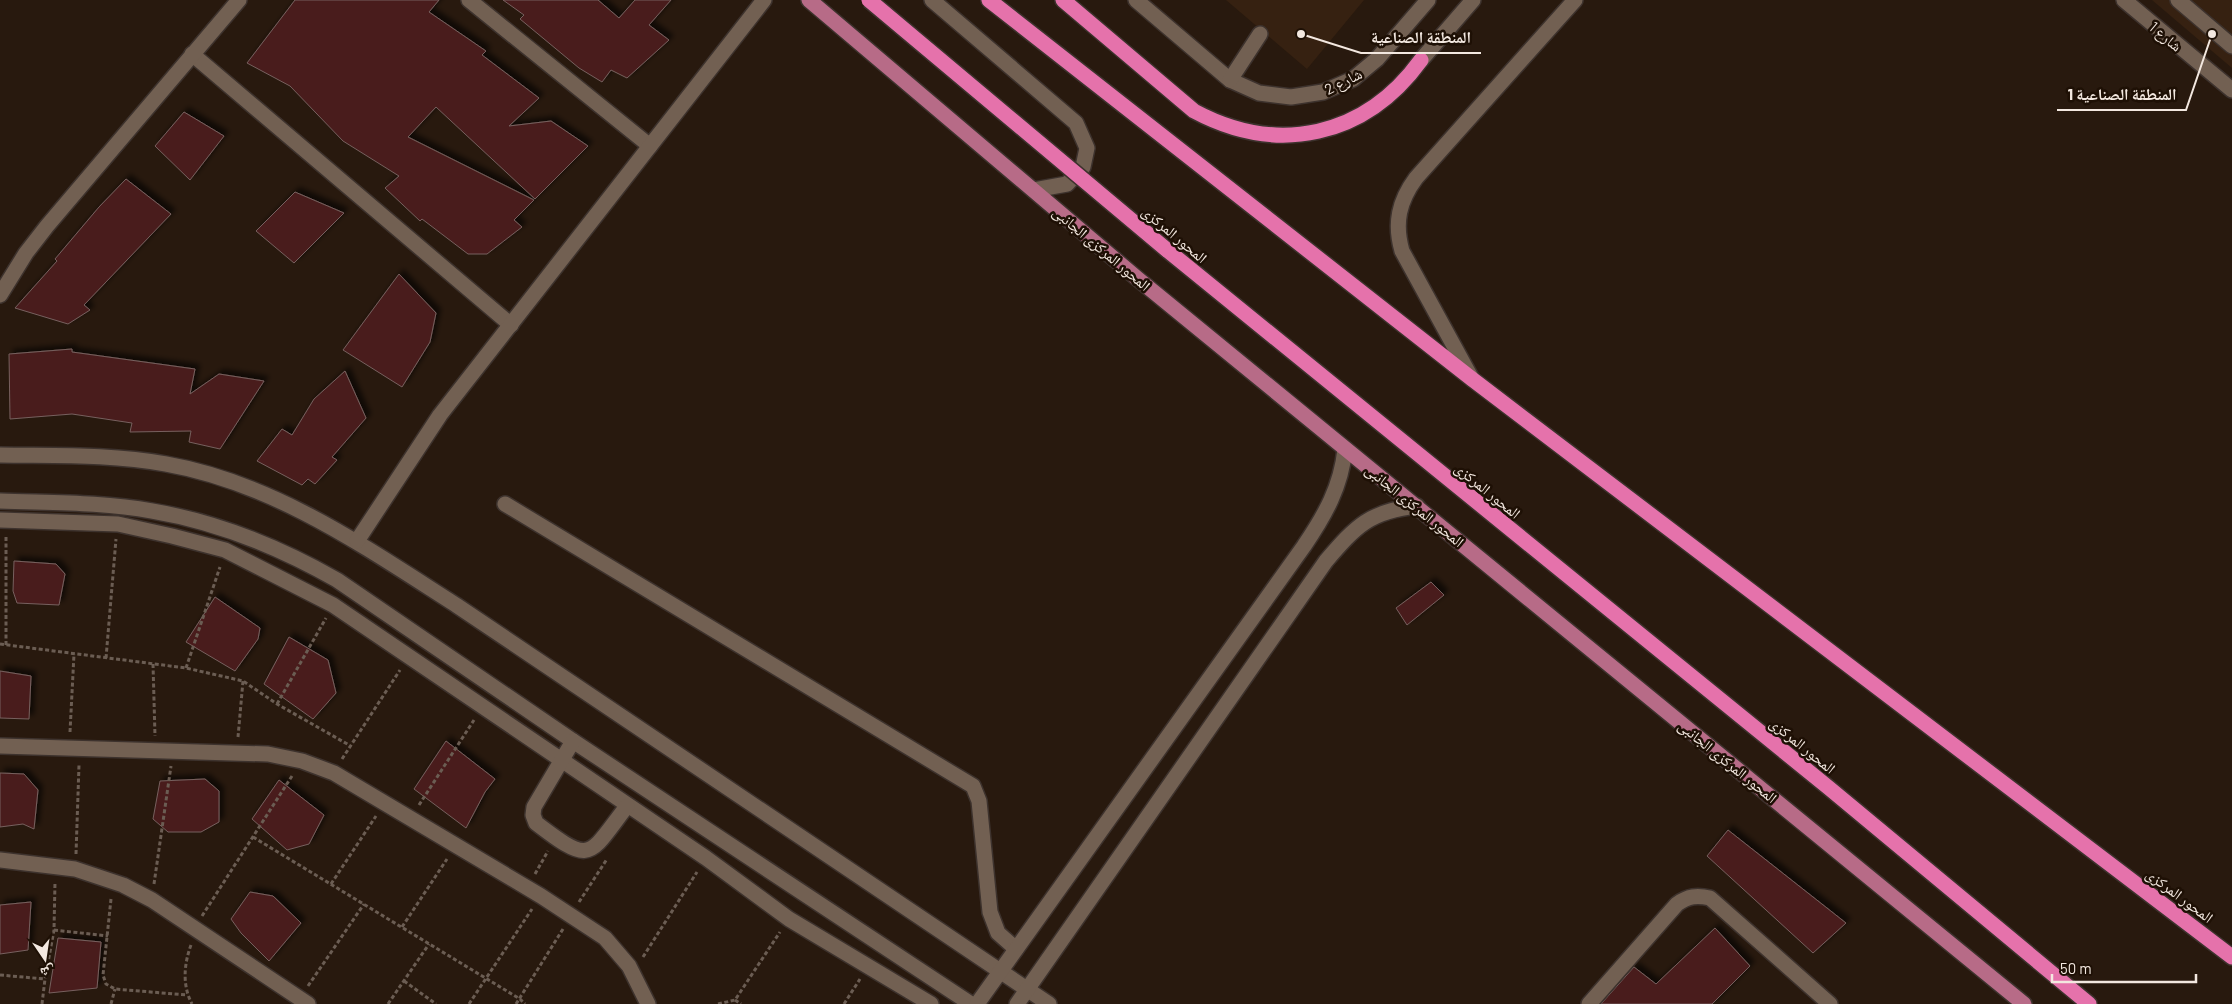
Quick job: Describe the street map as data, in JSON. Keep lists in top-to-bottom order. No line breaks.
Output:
{"streets":{"highway":["المحور المركزى"],"main road":["المحور المركزى الجانبى"],"street":["شارع 1","شارع 2"]},"places":["المنطقة الصناعية","المنطقة الصناعية 1"],"scale_bar":"50 m","north":"bottom"}
